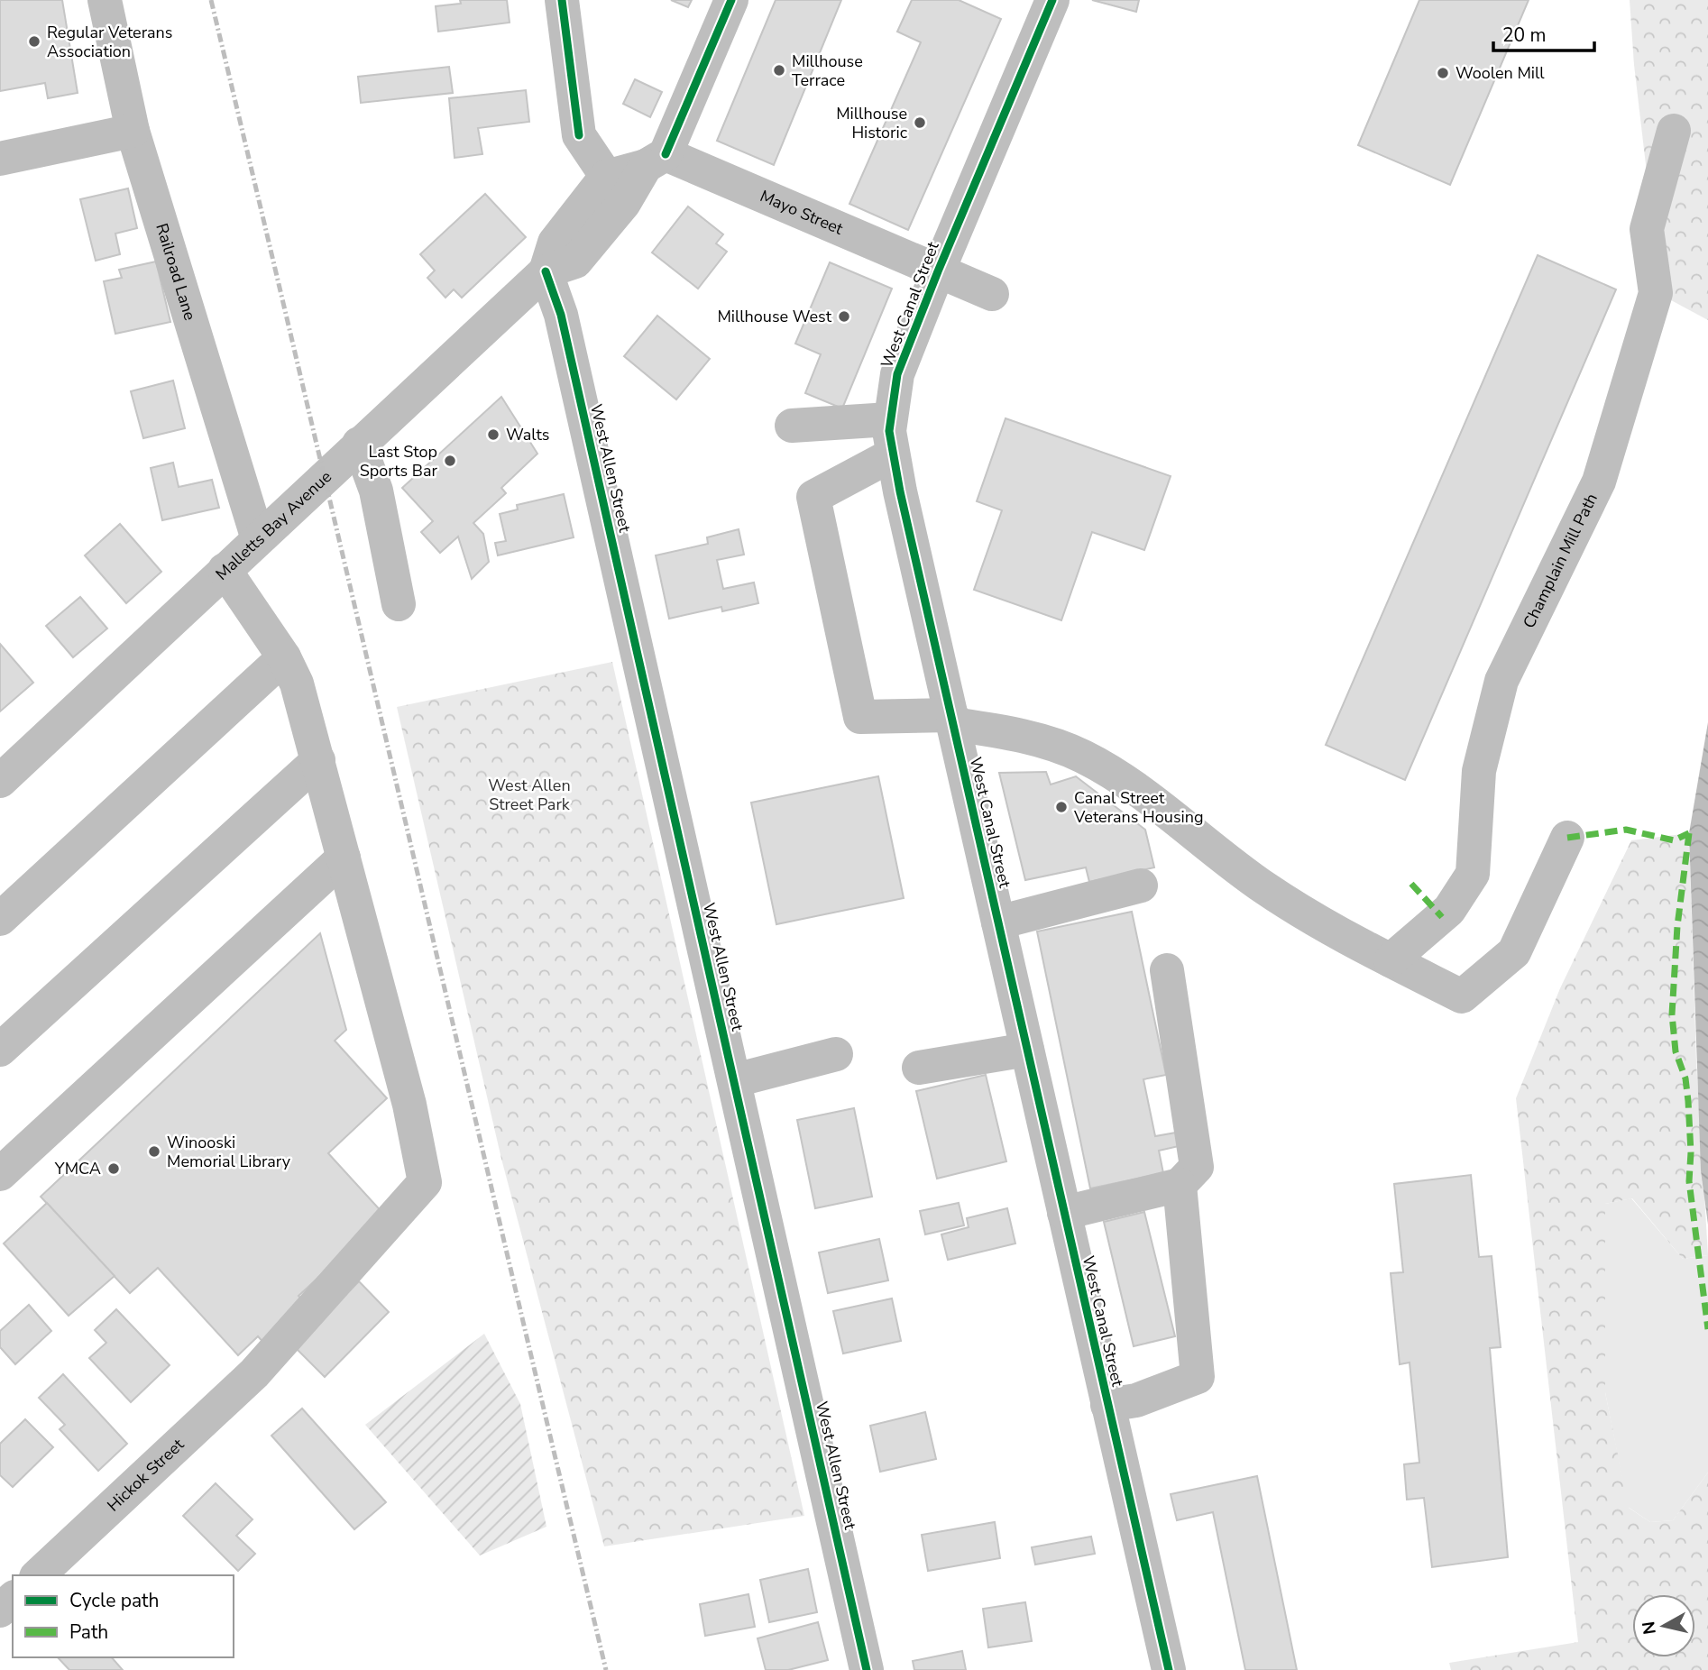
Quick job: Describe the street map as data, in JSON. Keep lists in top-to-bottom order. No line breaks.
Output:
{"streets":{"street":["Mayo Street","Railroad Lane","West Canal Street","West Allen Street","Malletts Bay Avenue","Champlain Mill Path","Hickok Street"]},"crossings":[["Mayo Street","West Canal Street"],["Mayo Street","Malletts Bay Avenue"],["Railroad Lane","Malletts Bay Avenue"],["West Allen Street","Malletts Bay Avenue"]],"parks":["West Allen Street Park"],"places":["Regular Veterans Association","Millhouse Terrace","Woolen Mill","Millhouse Historic","Millhouse West","Walts","Last Stop Sports Bar","Canal Street Veterans Housing","Winooski Memorial Library","YMCA"],"legend":["Cycle path","Path"],"scale_bar":"20 m","north":"left"}
